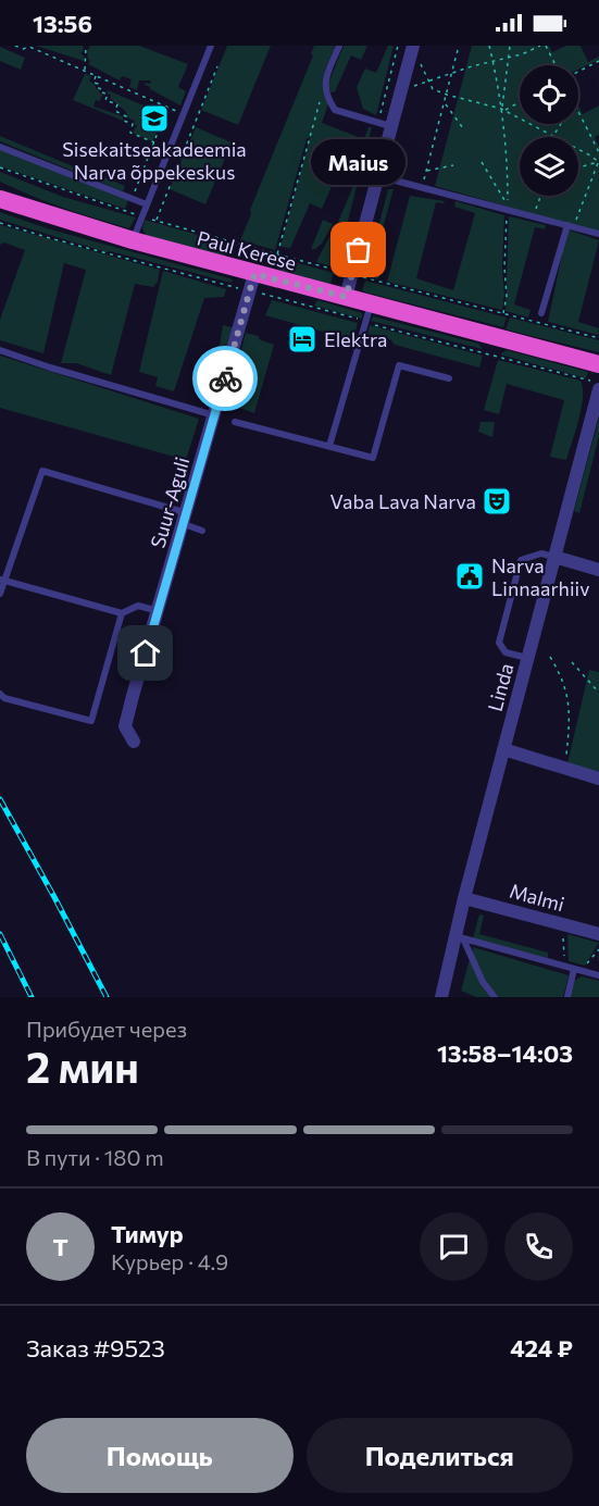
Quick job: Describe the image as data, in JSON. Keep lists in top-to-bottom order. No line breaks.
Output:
{"streets":{"highway":["Paul Kerese"],"street":["Suur-Aguli","Linda","Malmi"]},"crossings":[["Paul Kerese","Suur-Aguli"],["Linda","Malmi"]],"places":{"school or university":["Sisekaitseakadeemia Narva õppekeskus"],"other":["Maius"],"hotel":["Elektra"],"theatre":["Vaba Lava Narva"],"public building":["Narva Linnaarhiiv"]},"page":{"status":"13:56","bubble":"Maius","heading":["2 мин","Прибудет через","13:58–14:03"],"panel":["Тимур","Курьер · 4.9","Заказ #9523","424 ₽"],"bar":"В пути · 180 m","round":"Т","buttons":["Помощь","Поделиться"]}}
